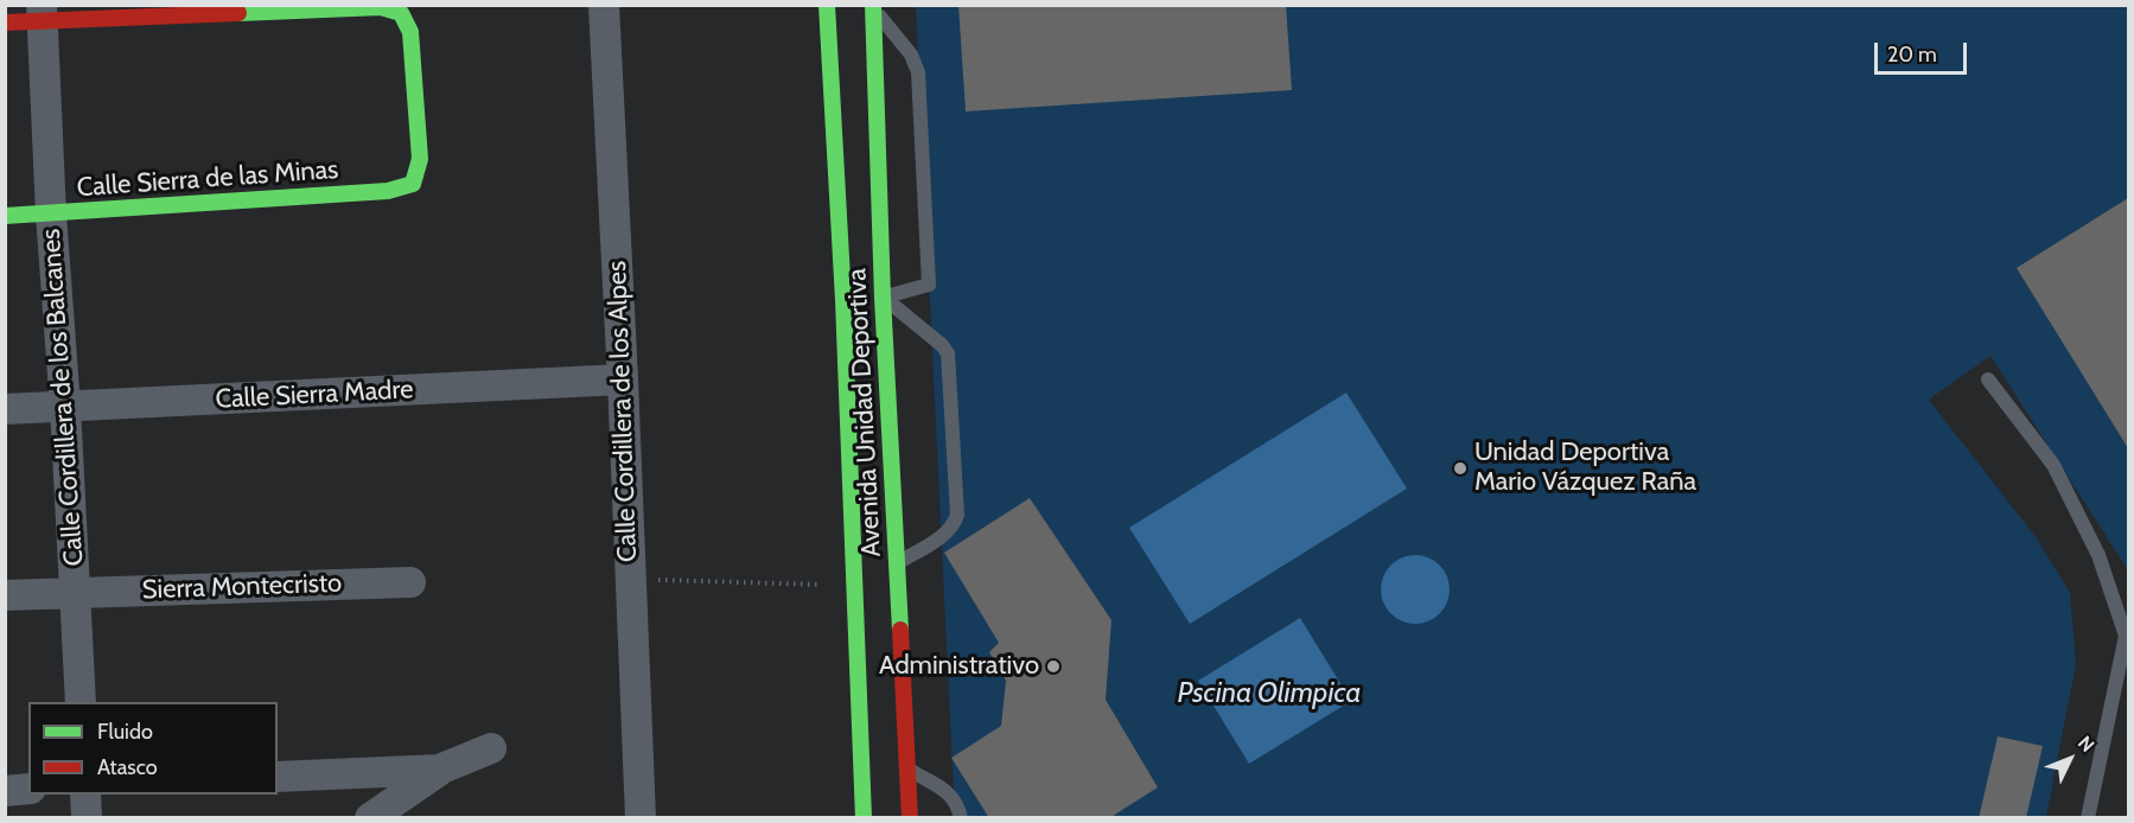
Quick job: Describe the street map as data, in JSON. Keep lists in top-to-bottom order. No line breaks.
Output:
{"streets":{"street":["Calle Sierra de las Minas","Calle Sierra Madre","Calle Cordillera de los Balcanes","Calle Cordillera de los Alpes","Avenida Unidad Deportiva","Sierra Montecristo"]},"crossings":[["Calle Sierra de las Minas","Calle Cordillera de los Balcanes"],["Calle Sierra Madre","Calle Cordillera de los Balcanes"],["Calle Sierra Madre","Calle Cordillera de los Alpes"],["Calle Cordillera de los Balcanes","Sierra Montecristo"]],"water":["Pscina Olimpica"],"places":["Unidad Deportiva Mario Vázquez Raña","Administrativo"],"legend":["Fluido","Atasco"],"scale_bar":"20 m","north":"top right"}
